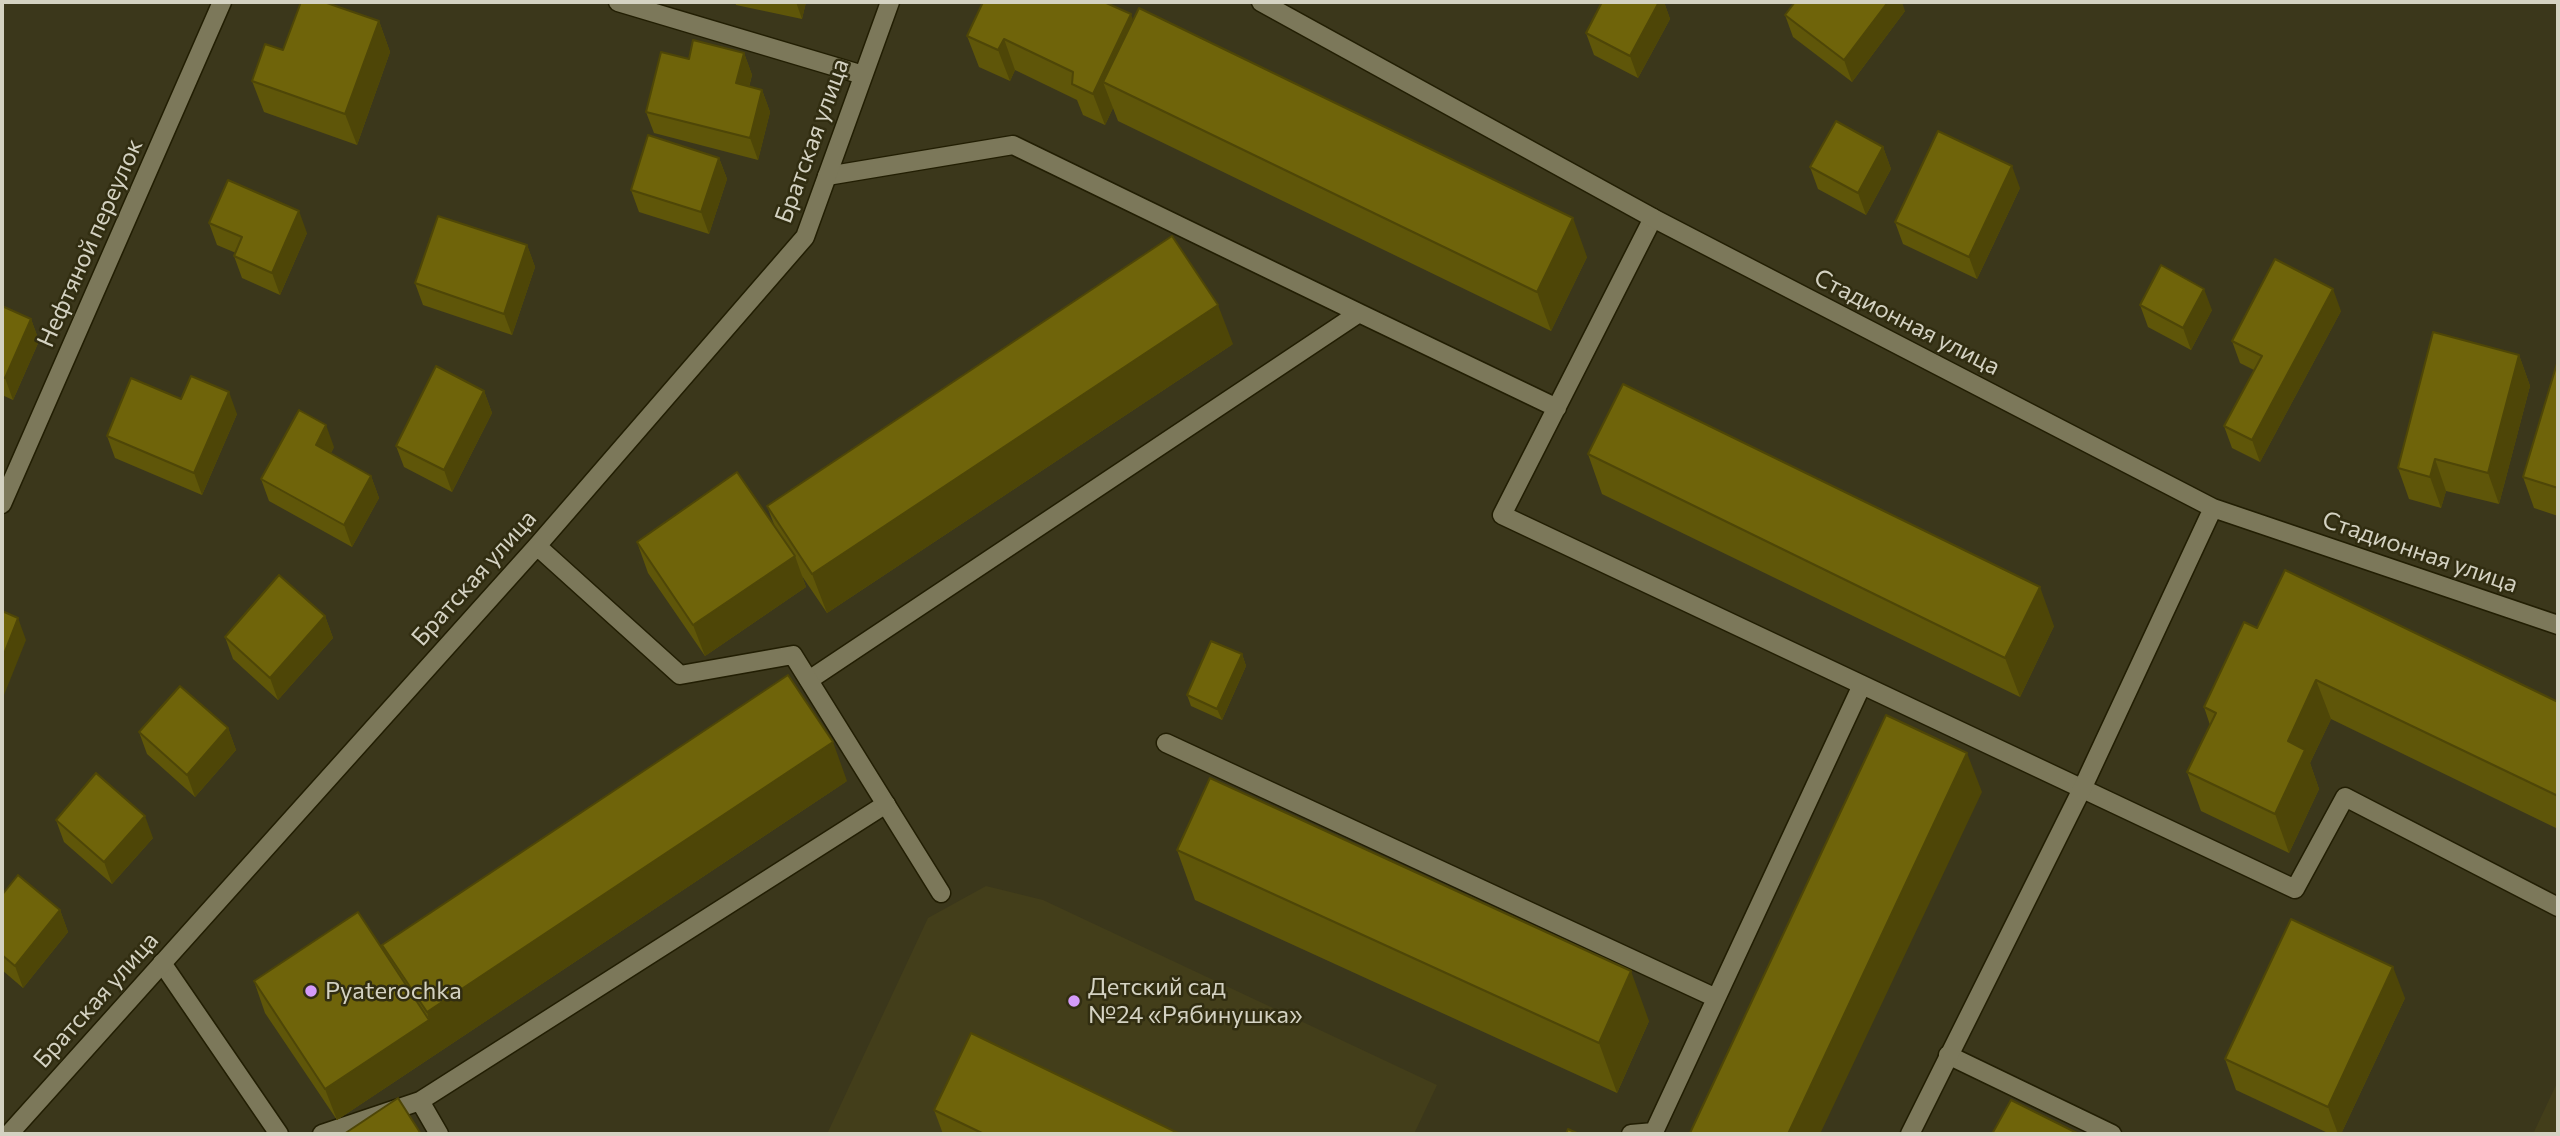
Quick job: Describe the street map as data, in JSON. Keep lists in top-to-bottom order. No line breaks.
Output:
{"streets":{"street":["Братская улица","Нефтяной переулок","Стадионная улица"]},"places":["Pyaterochka","Детский сад №24 «Рябинушка»"]}
